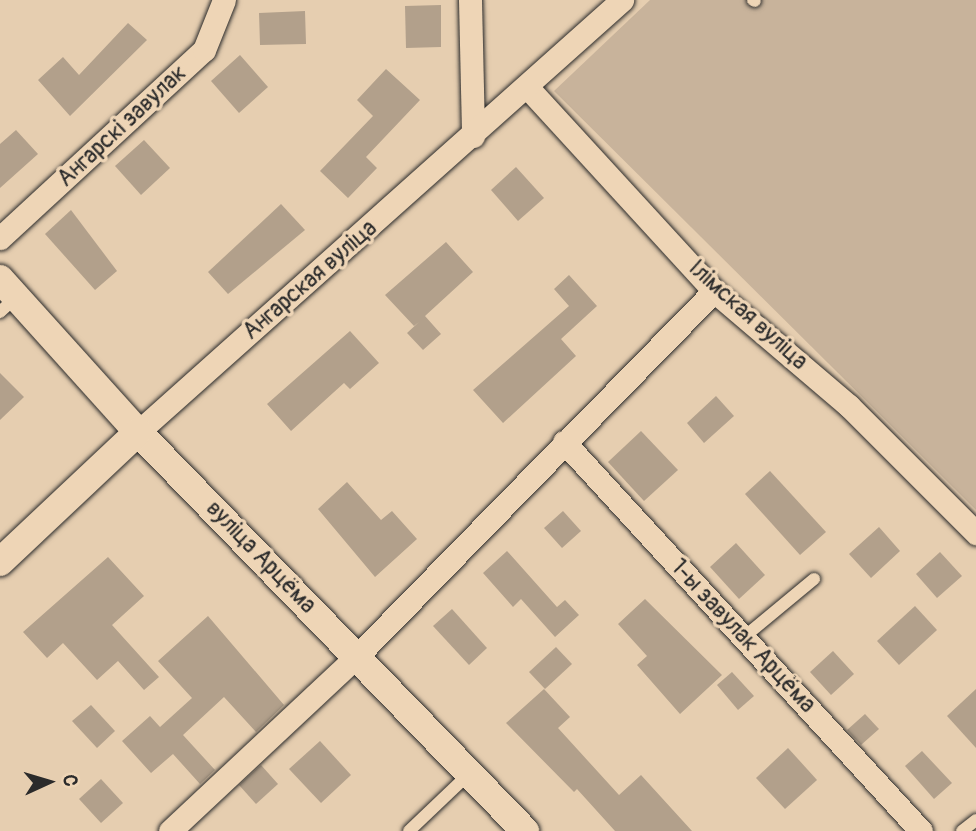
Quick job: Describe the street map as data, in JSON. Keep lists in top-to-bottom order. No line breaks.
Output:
{"streets":{"street":["Ангарскі завулак","Ангарская вуліца","Ілімская вуліца","вуліца Арцёма","1-ы завулак Арцёма"]},"crossings":[["Ангарская вуліца","Ілімская вуліца"],["Ангарская вуліца","вуліца Арцёма"]],"north":"right"}
